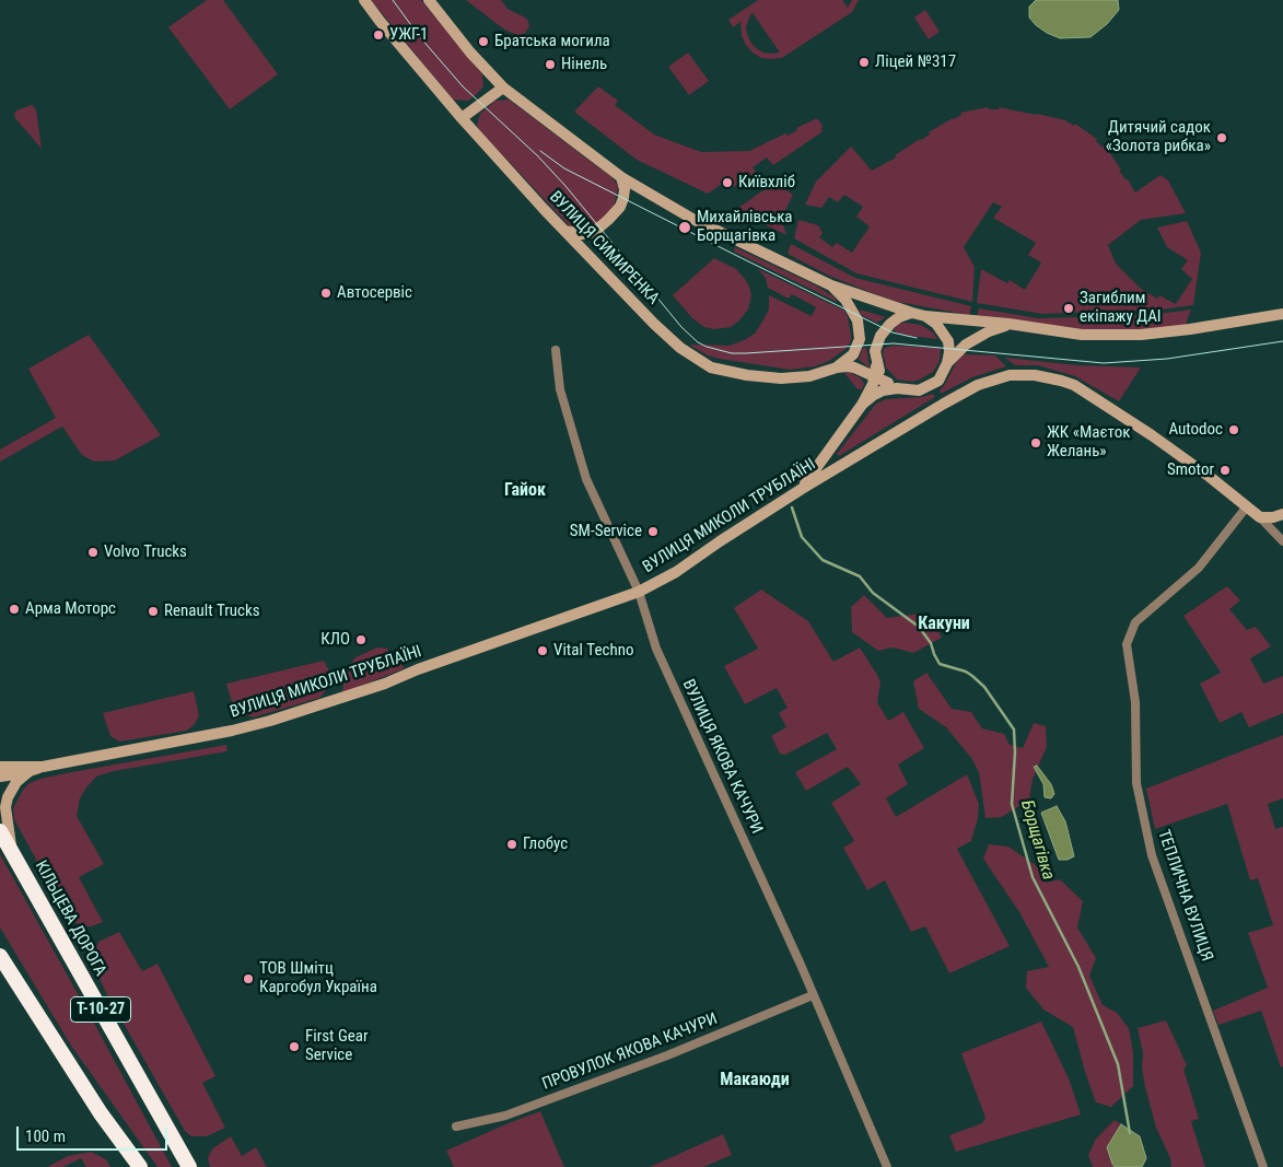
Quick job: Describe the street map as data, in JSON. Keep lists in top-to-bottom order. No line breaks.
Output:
{"streets":{"highway":["КІЛЬЦЕВА ДОРОГА","Т-10-27"],"street":["ВУЛИЦЯ СИМИРЕНКА","ВУЛИЦЯ МИКОЛИ ТРУБЛАЇНІ","ВУЛИЦЯ ЯКОВА КАЧУРИ","ТЕПЛИЧНА ВУЛИЦЯ","ПРОВУЛОК ЯКОВА КАЧУРИ"]},"crossings":[["ВУЛИЦЯ МИКОЛИ ТРУБЛАЇНІ","ВУЛИЦЯ ЯКОВА КАЧУРИ"],["ВУЛИЦЯ МИКОЛИ ТРУБЛАЇНІ","ТЕПЛИЧНА ВУЛИЦЯ"],["ВУЛИЦЯ МИКОЛИ ТРУБЛАЇНІ","КІЛЬЦЕВА ДОРОГА"],["ВУЛИЦЯ ЯКОВА КАЧУРИ","ПРОВУЛОК ЯКОВА КАЧУРИ"]],"districts":["Гайок","Какуни","Макаюди"],"water":["Борщагівка"],"places":["УЖГ-1","Братська могила","Ліцей №317","Нінель","Дитячий садок «Золота рибка»","Київхліб","Михайлівська Борщагівка","Автосервіс","Загиблим екіпажу ДАІ","Autodoc","ЖК «Маєток Желань»","Smotor","SM-Service","Volvo Trucks","Арма Моторс","Renault Trucks","КЛО","Vital Techno","Глобус","ТОВ Шмітц Каргобул Україна","First Gear Service"],"scale_bar":"100 m"}
